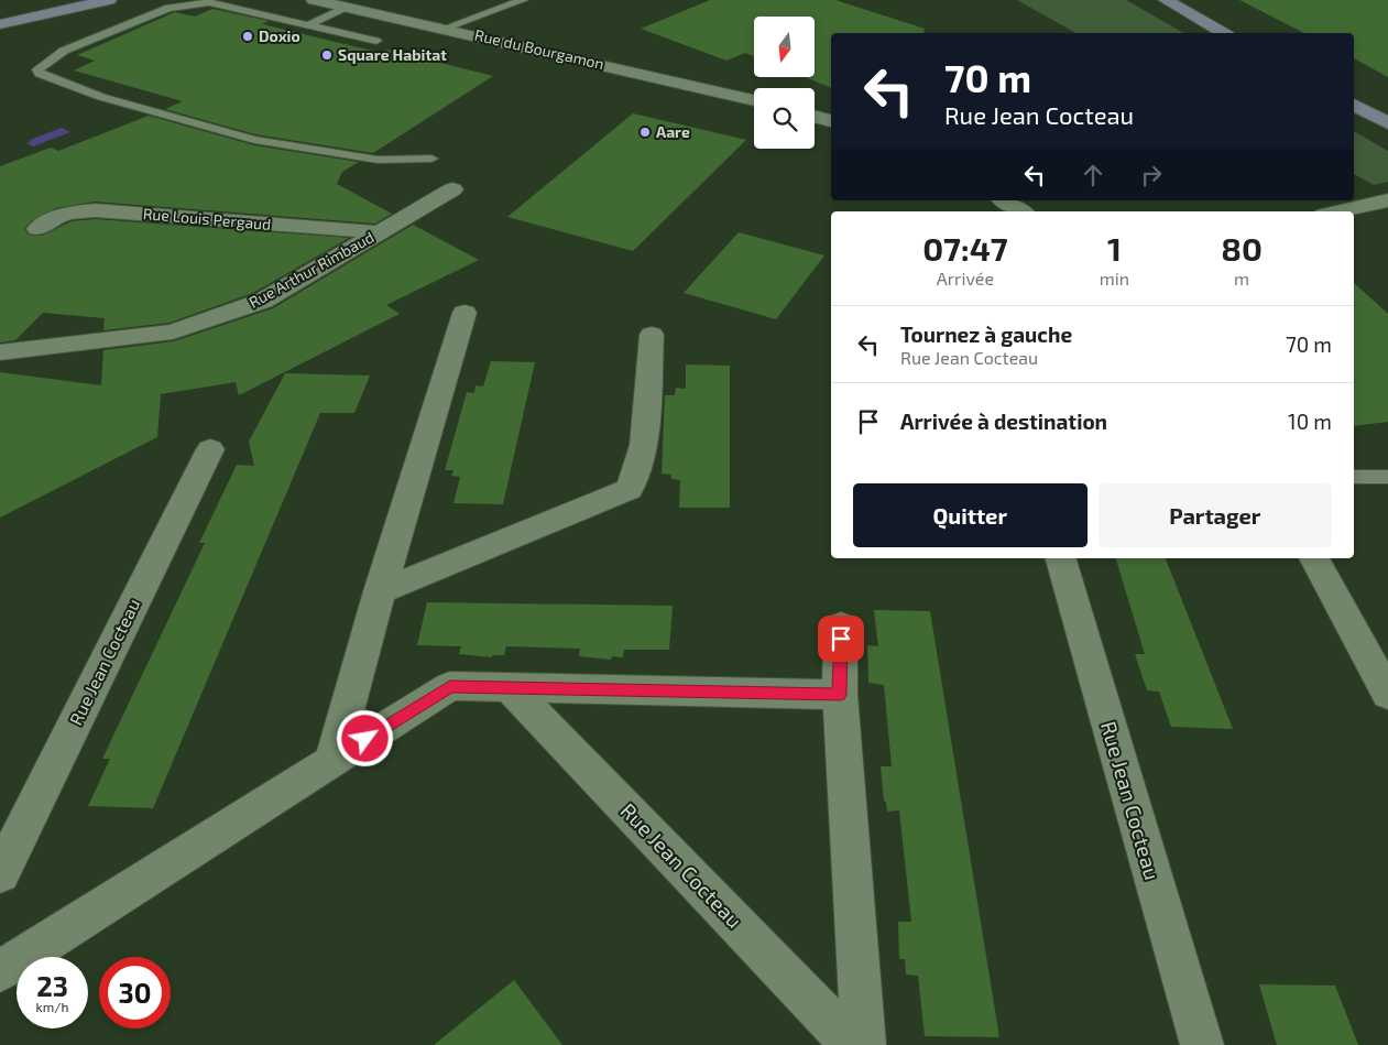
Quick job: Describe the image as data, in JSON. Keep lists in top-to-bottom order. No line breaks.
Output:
{"streets":{"street":["Rue du Bourgamon","Rue Louis Pergaud","Rue Arthur Rimbaud","Rue Jean Cocteau"]},"crossings":[["Rue Louis Pergaud","Rue Arthur Rimbaud"]],"places":["Doxio","Square Habitat","Aare"],"north":"bottom","page":{"turn":["70 m","Rue Jean Cocteau"],"eta":["07:47","Arrivée","1","min","80","m"],"list":[{"name":"Tournez à gauche","note":"Rue Jean Cocteau","value":"70 m"},{"name":"Arrivée à destination","value":"10 m"}],"buttons":["Quitter","Partager"],"speed":"23 km/h","limit":"30"}}
